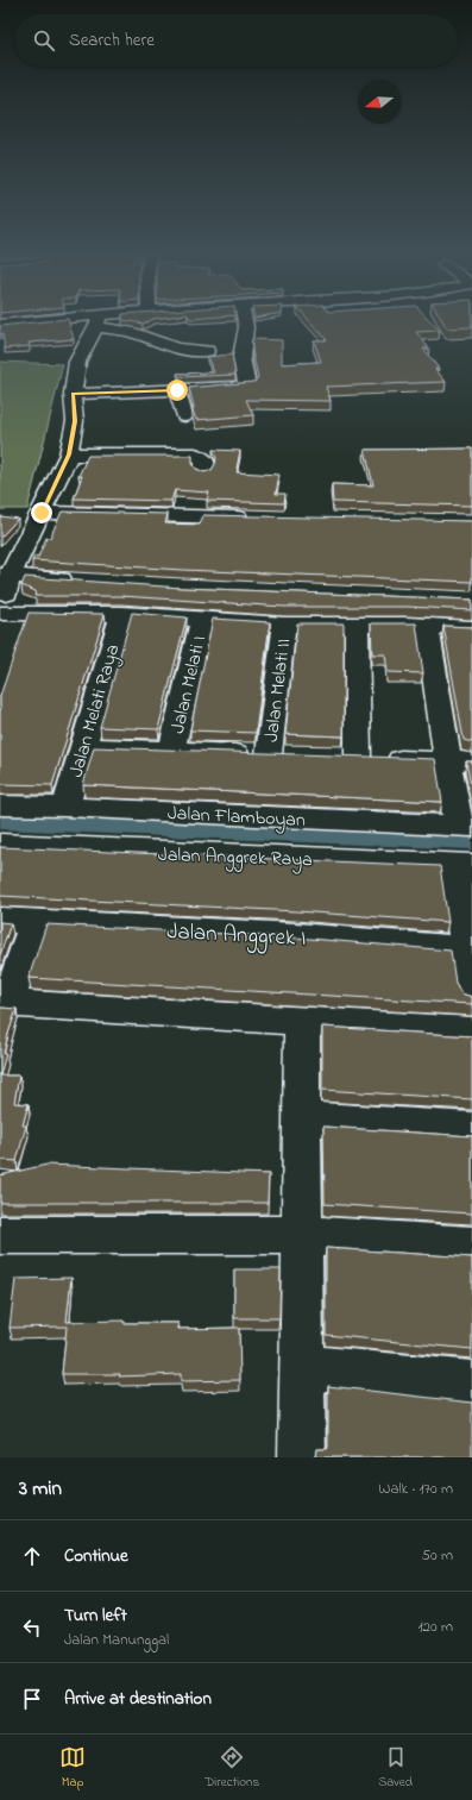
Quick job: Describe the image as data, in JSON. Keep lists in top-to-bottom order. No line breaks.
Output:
{"streets":{"street":["Jalan Melati I","Jalan Melati II","Jalan Melati Raya","Jalan Flamboyan","Jalan Anggrek Raya","Jalan Anggrek I"]},"crossings":[["Jalan Melati Raya","Jalan Flamboyan"]],"north":"left","page":{"search":"Search here","heading":["3 min","Walk · 170 m"],"list":[["Continue","50 m"],["Turn left","Jalan Manunggal","120 m"],"Arrive at destination"],"nav":["Map","Directions","Saved"]}}
